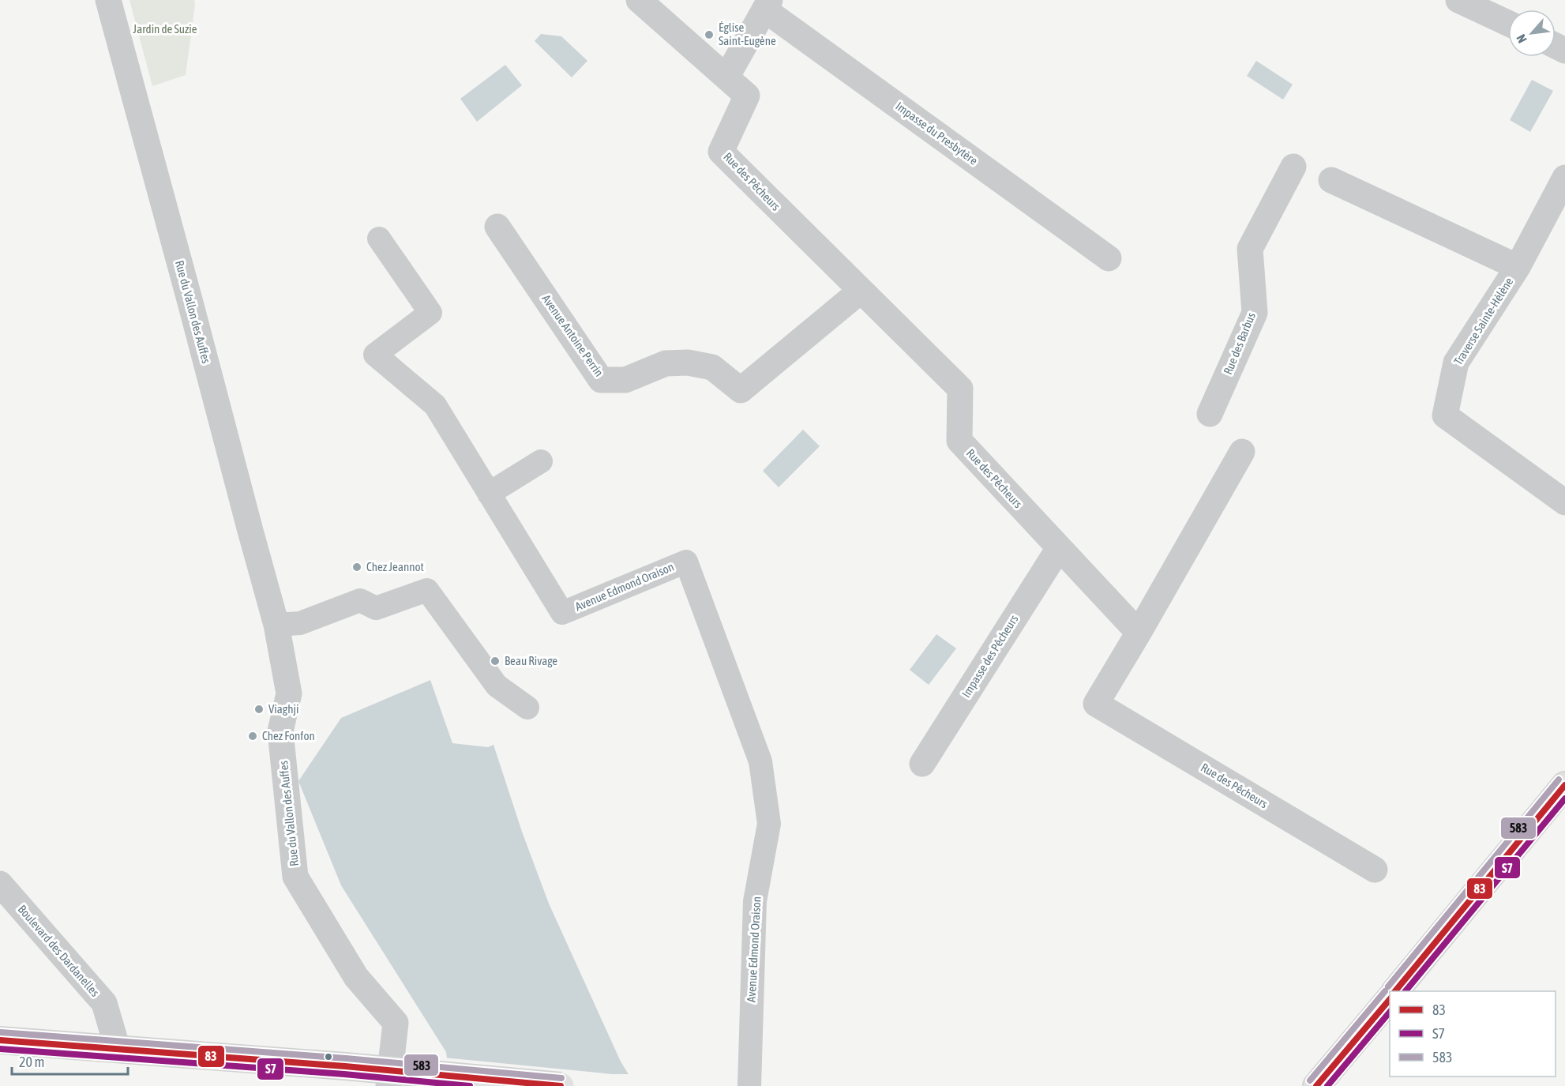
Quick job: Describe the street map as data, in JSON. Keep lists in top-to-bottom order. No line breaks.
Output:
{"streets":{"street":["Impasse du Presbytère","Rue des Pêcheurs","Rue du Vallon des Auffes","Traverse Sainte-Hélène","Avenue Antoine Perrin","Rue des Barbus","Avenue Edmond Oraison","Impasse des Pêcheurs","Boulevard des Dardanelles"]},"crossings":[["Rue des Pêcheurs","Avenue Antoine Perrin"],["Rue des Pêcheurs","Impasse des Pêcheurs"]],"parks":["Jardin de Suzie"],"places":["Église Saint-Eugène","Chez Jeannot","Beau Rivage","Viaghji","Chez Fonfon"],"lines":["transit line 583","transit line 83","transit line S7"],"legend":["83","S7","583"],"scale_bar":"20 m","north":"bottom left"}
